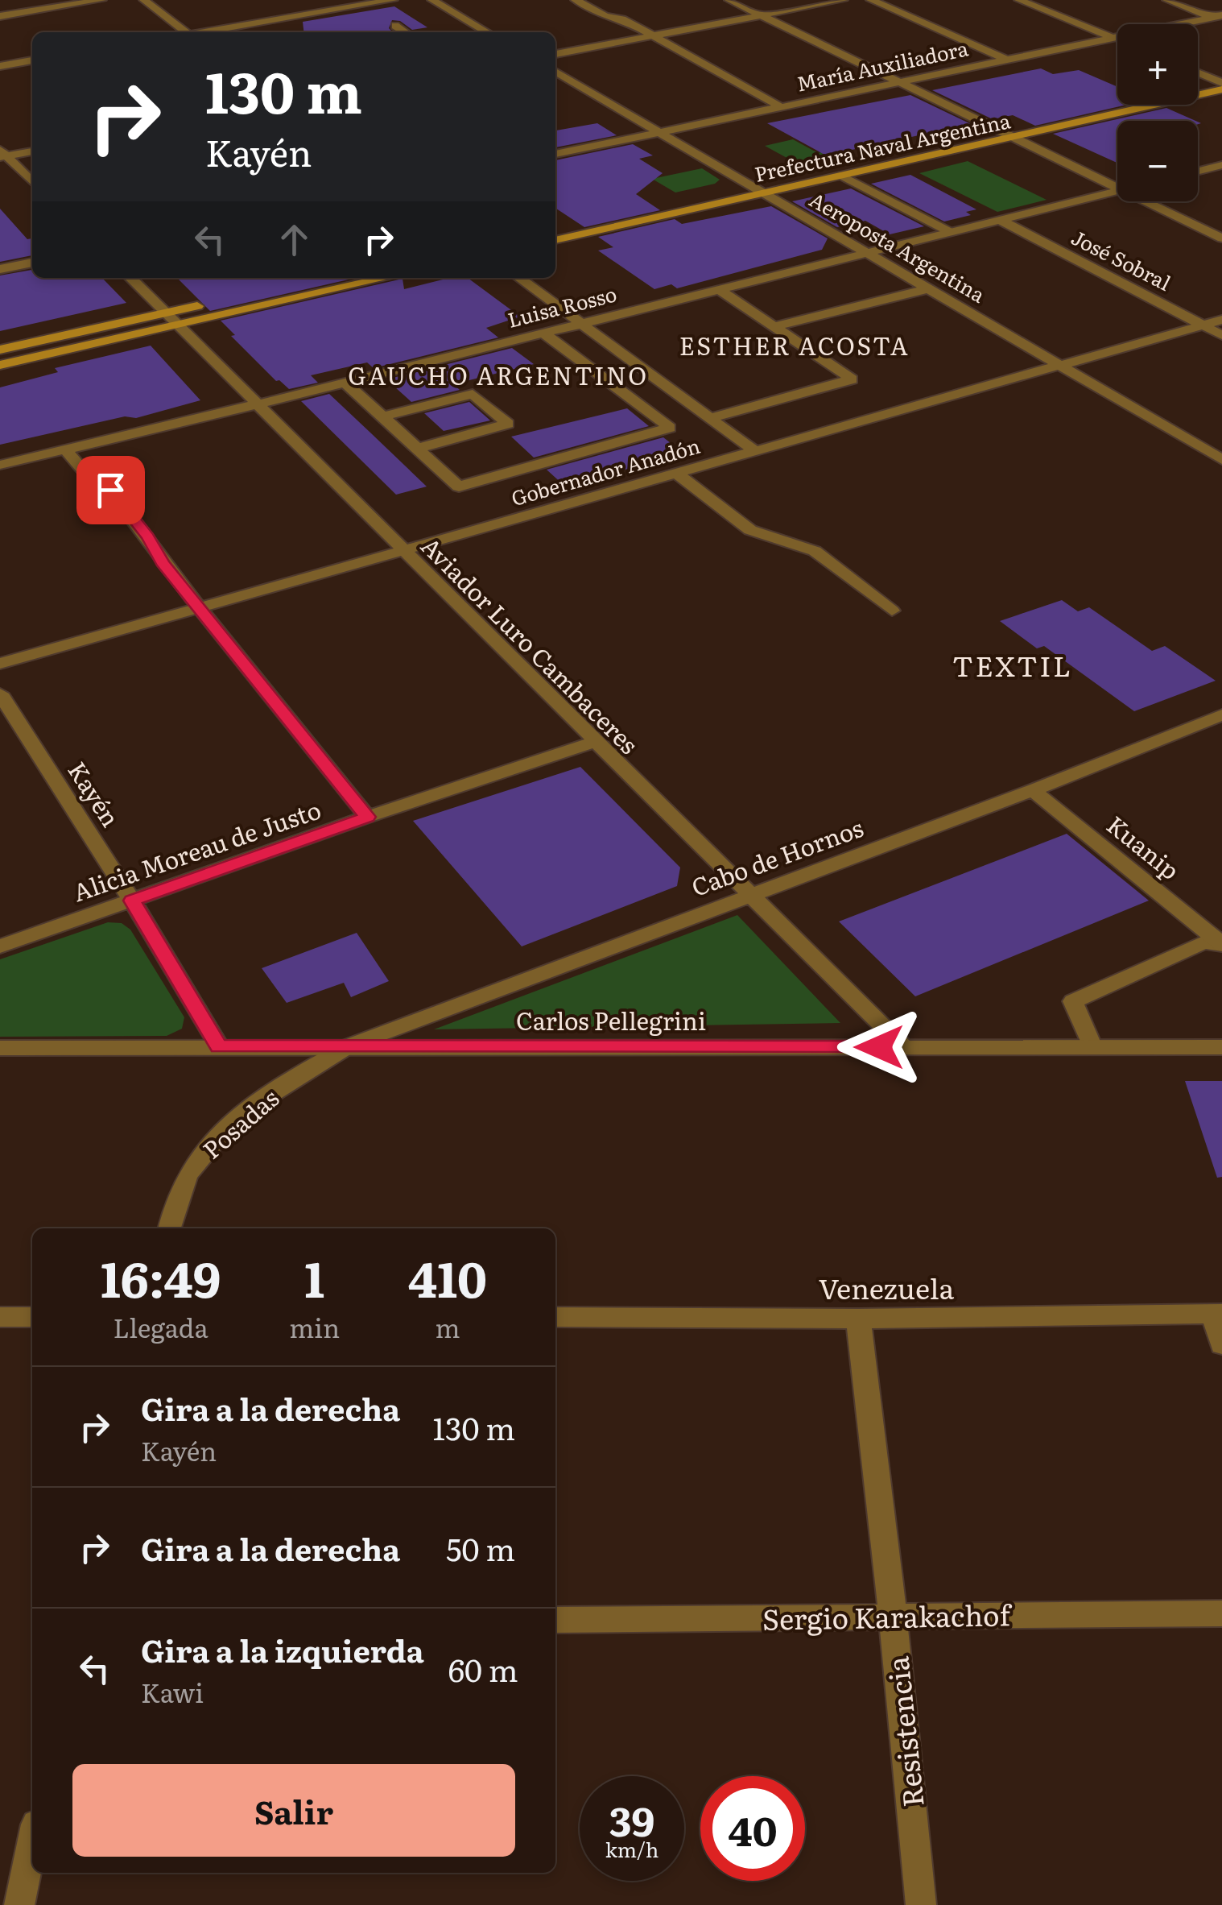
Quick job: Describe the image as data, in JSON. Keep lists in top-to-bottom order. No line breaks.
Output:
{"streets":{"main road":["Prefectura Naval Argentina"],"street":["María Auxiliadora","Aeroposta Argentina","José Sobral","Luisa Rosso","Gobernador Anadón","Aviador Luro Cambaceres","Kayén","Kuanip","Alicia Moreau de Justo","Cabo de Hornos","Carlos Pellegrini","Posadas","Venezuela","Sergio Karakachof","Resistencia"]},"crossings":[["María Auxiliadora","Aeroposta Argentina"],["Prefectura Naval Argentina","Aeroposta Argentina"],["Aeroposta Argentina","Luisa Rosso"],["Aeroposta Argentina","Gobernador Anadón"],["José Sobral","Luisa Rosso"],["José Sobral","Gobernador Anadón"],["Luisa Rosso","Aviador Luro Cambaceres"],["Gobernador Anadón","Aviador Luro Cambaceres"],["Aviador Luro Cambaceres","Alicia Moreau de Justo"],["Aviador Luro Cambaceres","Cabo de Hornos"],["Aviador Luro Cambaceres","Carlos Pellegrini"],["Kayén","Alicia Moreau de Justo"],["Kayén","Carlos Pellegrini"],["Kuanip","Cabo de Hornos"],["Cabo de Hornos","Carlos Pellegrini"],["Cabo de Hornos","Posadas"],["Carlos Pellegrini","Posadas"],["Venezuela","Resistencia"],["Sergio Karakachof","Resistencia"]],"districts":["ESTHER ACOSTA","GAUCHO ARGENTINO","TEXTIL"],"page":{"map_buttons":["+","−"],"turn":["130 m","Kayén"],"eta":["16:49","Llegada","1","min","410","m"],"list":[{"name":"Gira a la derecha","note":"Kayén","value":"130 m"},{"name":"Gira a la derecha","value":"50 m"},{"name":"Gira a la izquierda","note":"Kawi","value":"60 m"}],"buttons":"Salir","speed":"39 km/h","limit":"40"}}
